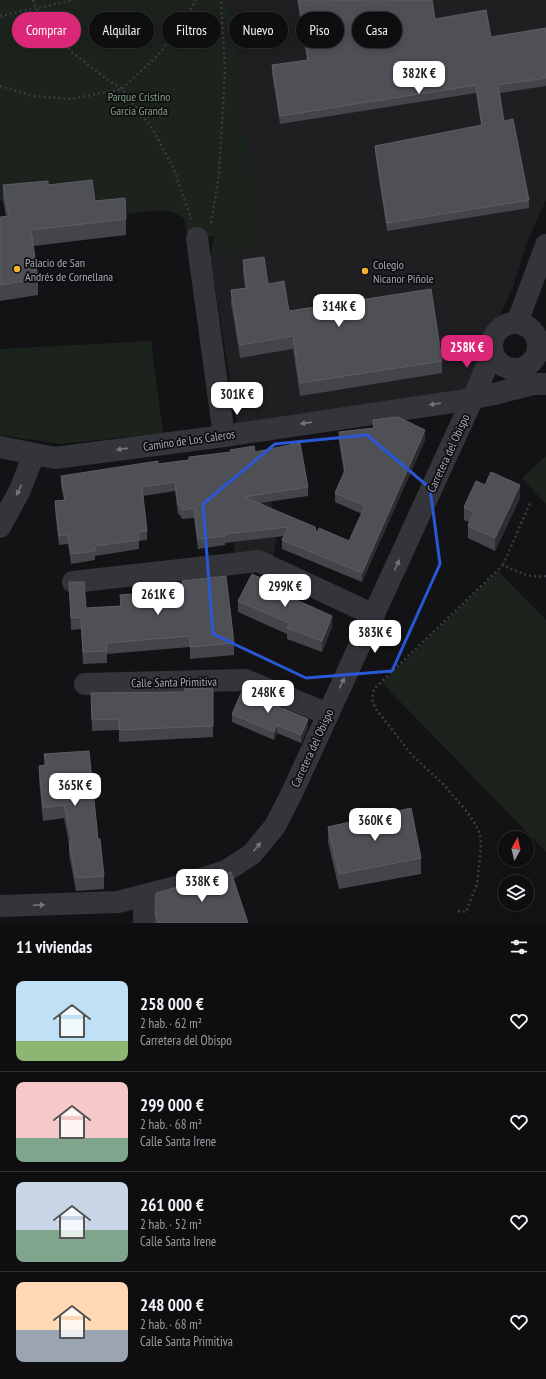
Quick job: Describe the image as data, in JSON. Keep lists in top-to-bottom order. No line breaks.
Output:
{"streets":{"street":["Camino de Los Caleros","Carretera del Obispo","Calle Santa Primitiva"]},"crossings":[["Camino de Los Caleros","Carretera del Obispo"],["Carretera del Obispo","Calle Santa Primitiva"]],"one_way":["Carretera del Obispo"],"parks":["Parque Cristino García Granda"],"places":["Palacio de San Andrés de Cornellana","Colegio Nicanor Piñole"],"north":"top","page":{"chip":["Comprar","Alquilar","Filtros","Nuevo","Piso","Casa"],"price":["382K €","314K €","258K €","301K €","299K €","261K €","383K €","248K €","365K €","360K €","338K €"],"heading":"11 viviendas","list":[{"name":"258 000 €","note":"2 hab. · 62 m² · Carretera del Obispo"},{"name":"299 000 €","note":"2 hab. · 68 m² · Calle Santa Irene"},{"name":"261 000 €","note":"2 hab. · 52 m² · Calle Santa Irene"},{"name":"248 000 €","note":"2 hab. · 68 m² · Calle Santa Primitiva"}]}}
